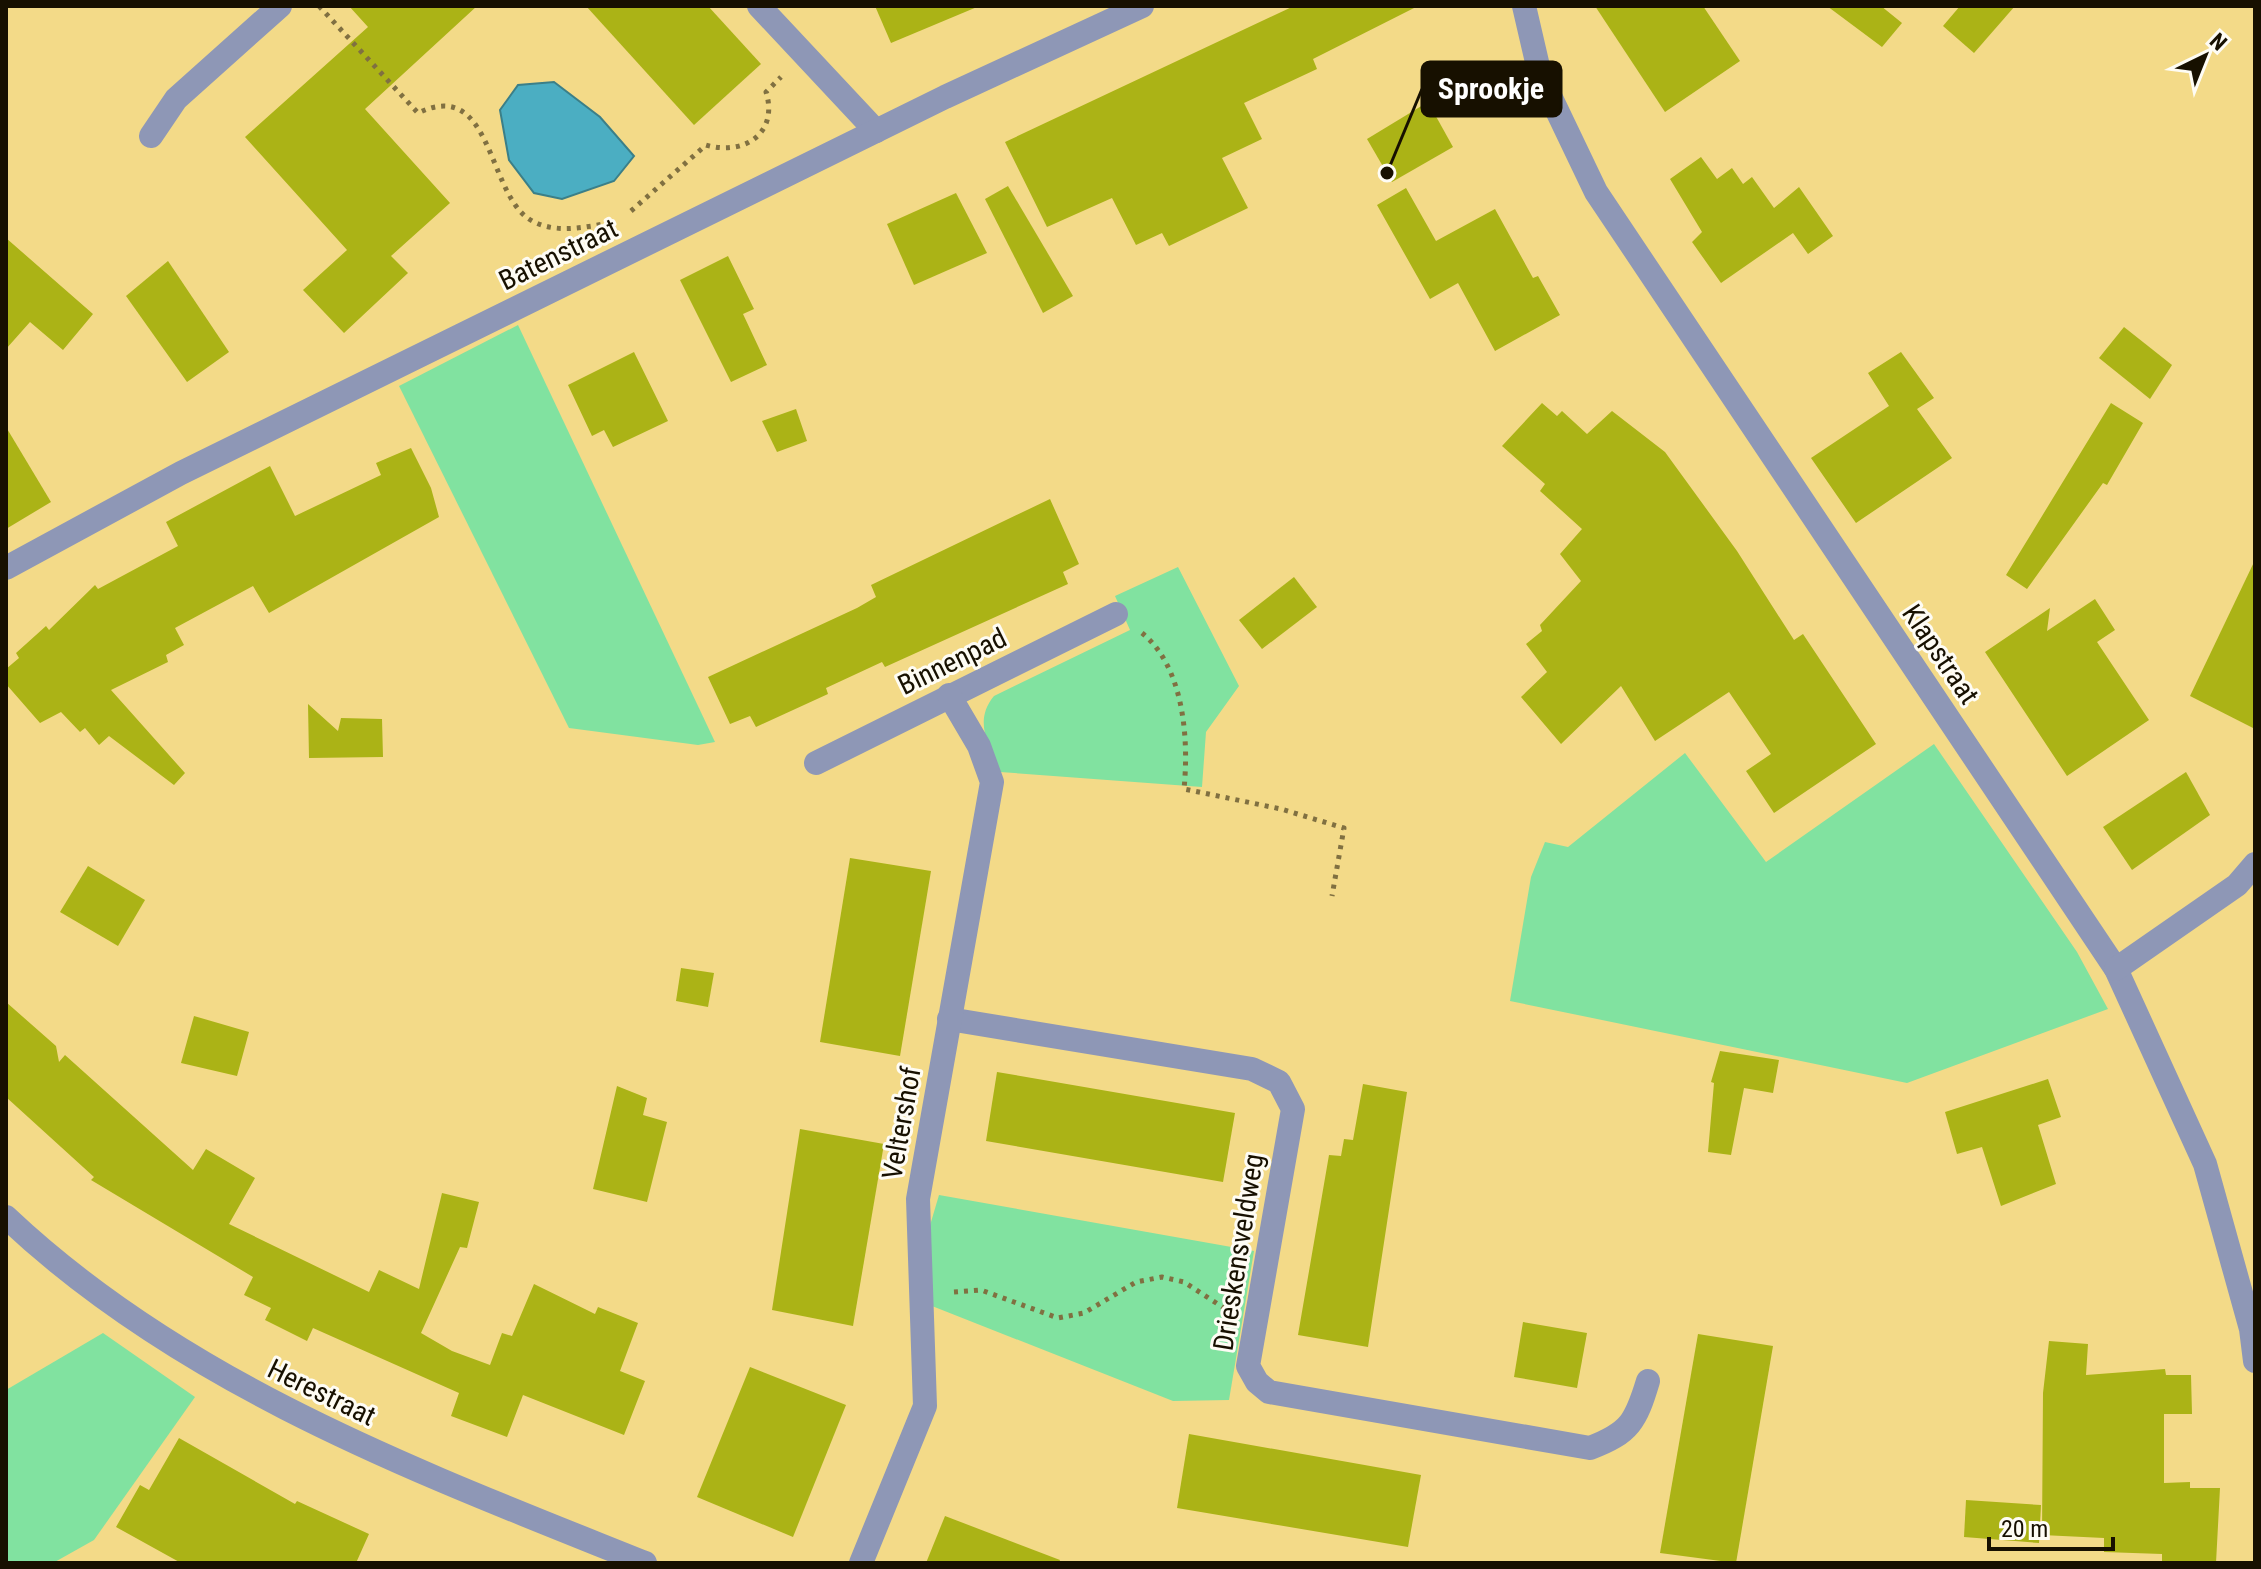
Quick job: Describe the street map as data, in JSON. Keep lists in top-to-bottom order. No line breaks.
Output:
{"streets":{"street":["Batenstraat","Klapstraat","Binnenpad","Veltershof","Drieskensveldweg","Herestraat"]},"crossings":[["Binnenpad","Veltershof"],["Veltershof","Drieskensveldweg"]],"places":["Sprookje"],"scale_bar":"20 m","north":"top right"}
